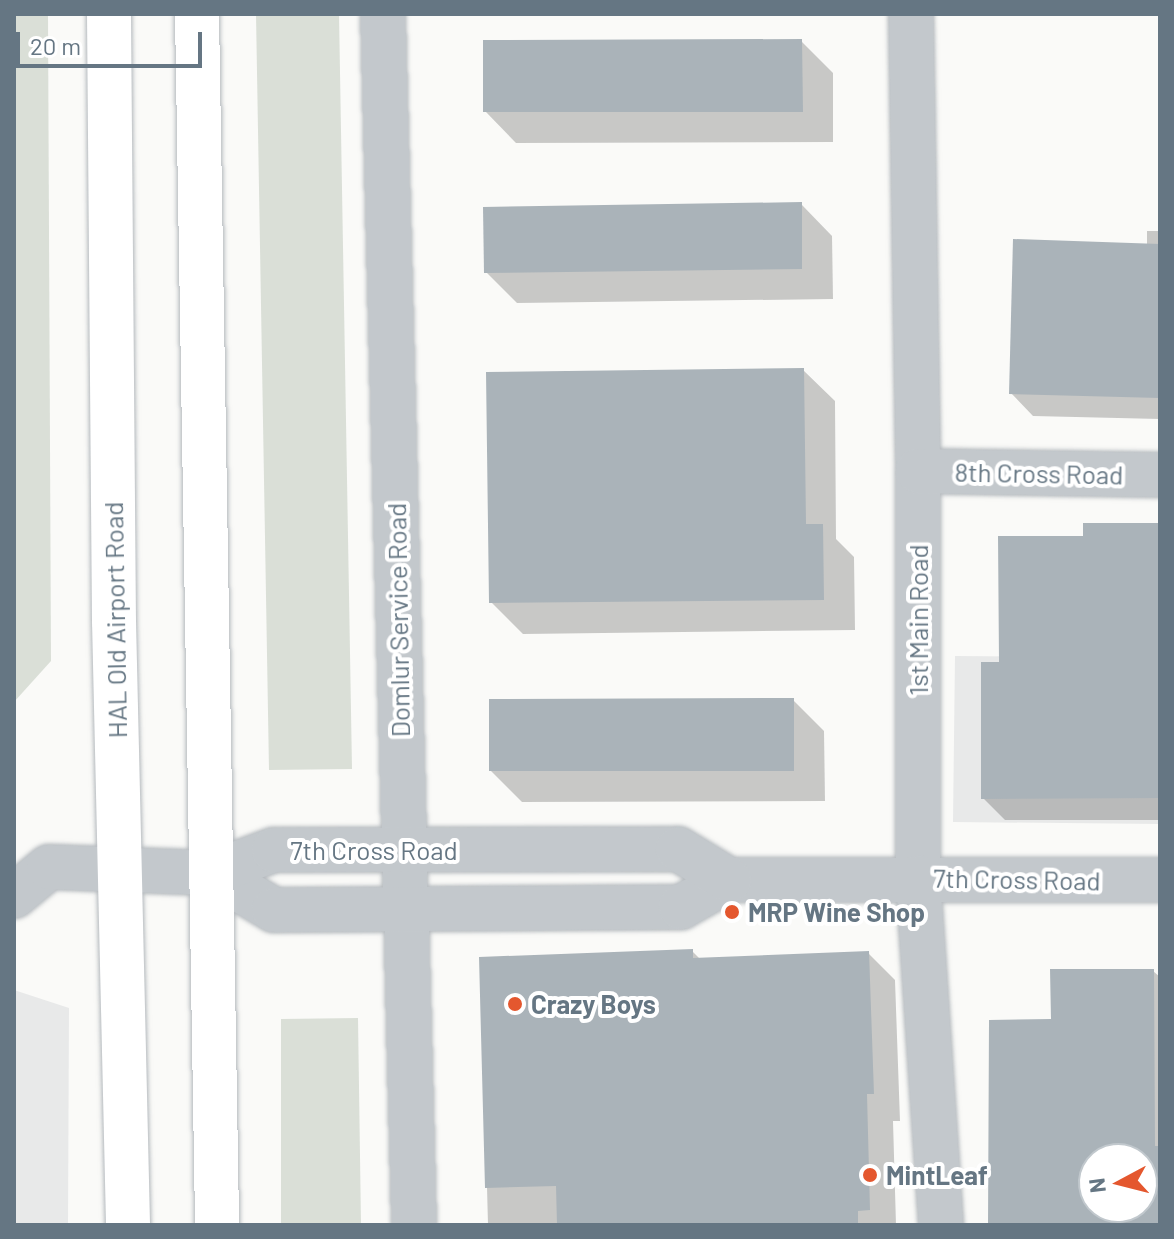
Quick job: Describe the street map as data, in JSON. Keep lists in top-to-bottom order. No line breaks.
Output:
{"streets":{"main road":["HAL Old Airport Road"],"street":["8th Cross Road","Domlur Service Road","1st Main Road","7th Cross Road"]},"crossings":[["8th Cross Road","1st Main Road"],["Domlur Service Road","7th Cross Road"],["1st Main Road","7th Cross Road"]],"places":["MRP Wine Shop","Crazy Boys","MintLeaf"],"scale_bar":"20 m","north":"left"}
